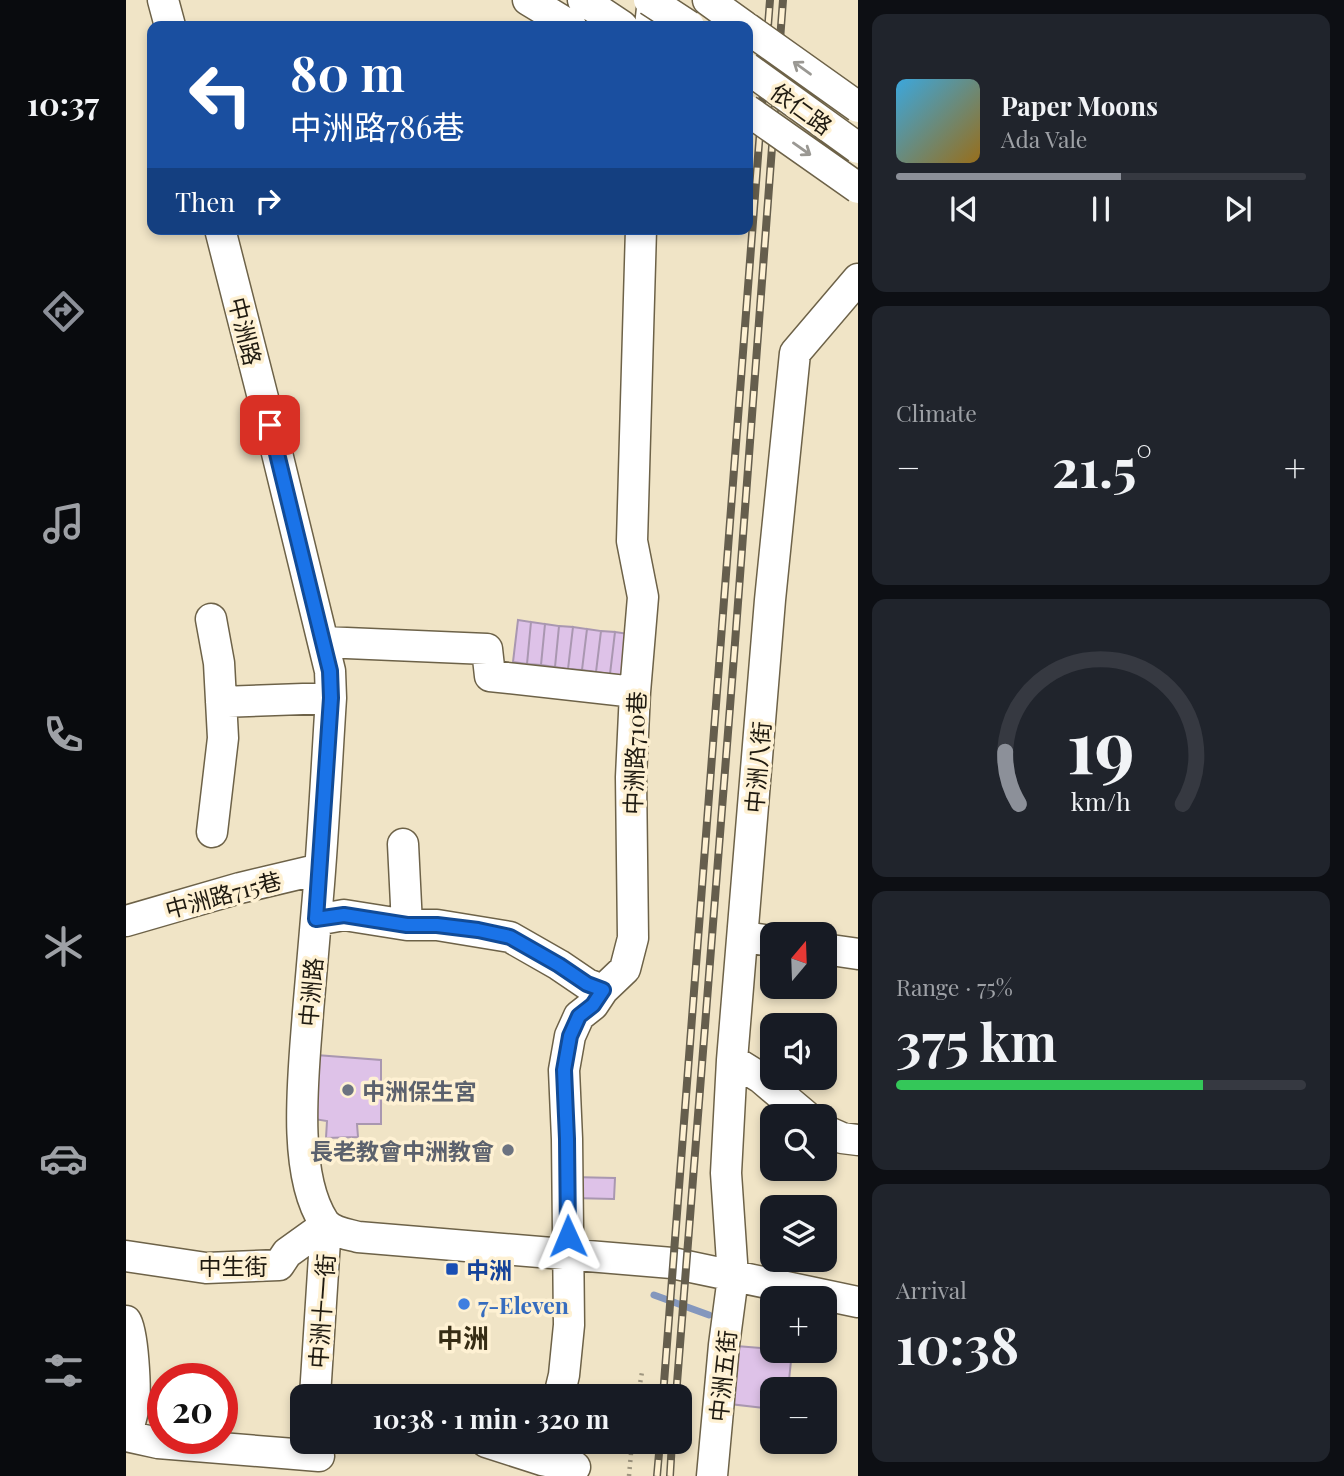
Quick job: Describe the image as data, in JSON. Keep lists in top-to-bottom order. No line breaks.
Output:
{"streets":{"street":["依仁路","中洲路","中洲路710巷","中洲八街","中洲路715巷","中生街","中洲十一街","中洲五街"]},"crossings":[["中洲路","中洲路715巷"],["中洲路","中生街"],["中洲路","中洲十一街"],["中洲八街","中洲五街"],["中生街","中洲十一街"]],"districts":["中洲"],"places":{"other":["中洲保生宮","長老教會中洲教會","7-Eleven"],"transit":["中洲"]},"north":"top","page":{"tabs":"10:37","turn":["80 m","中洲路786巷"],"song":["Paper Moons","Ada Vale"],"then":"Then","tile":["Climate",["Range · 75%","375 km"],["Arrival","10:38"]],"heat":["−","21.5°","+"],"map_buttons":["+","−"],"limit":"20","trip":"10:38 · 1 min · 320 m","gauge":["19","km/h"]}}
